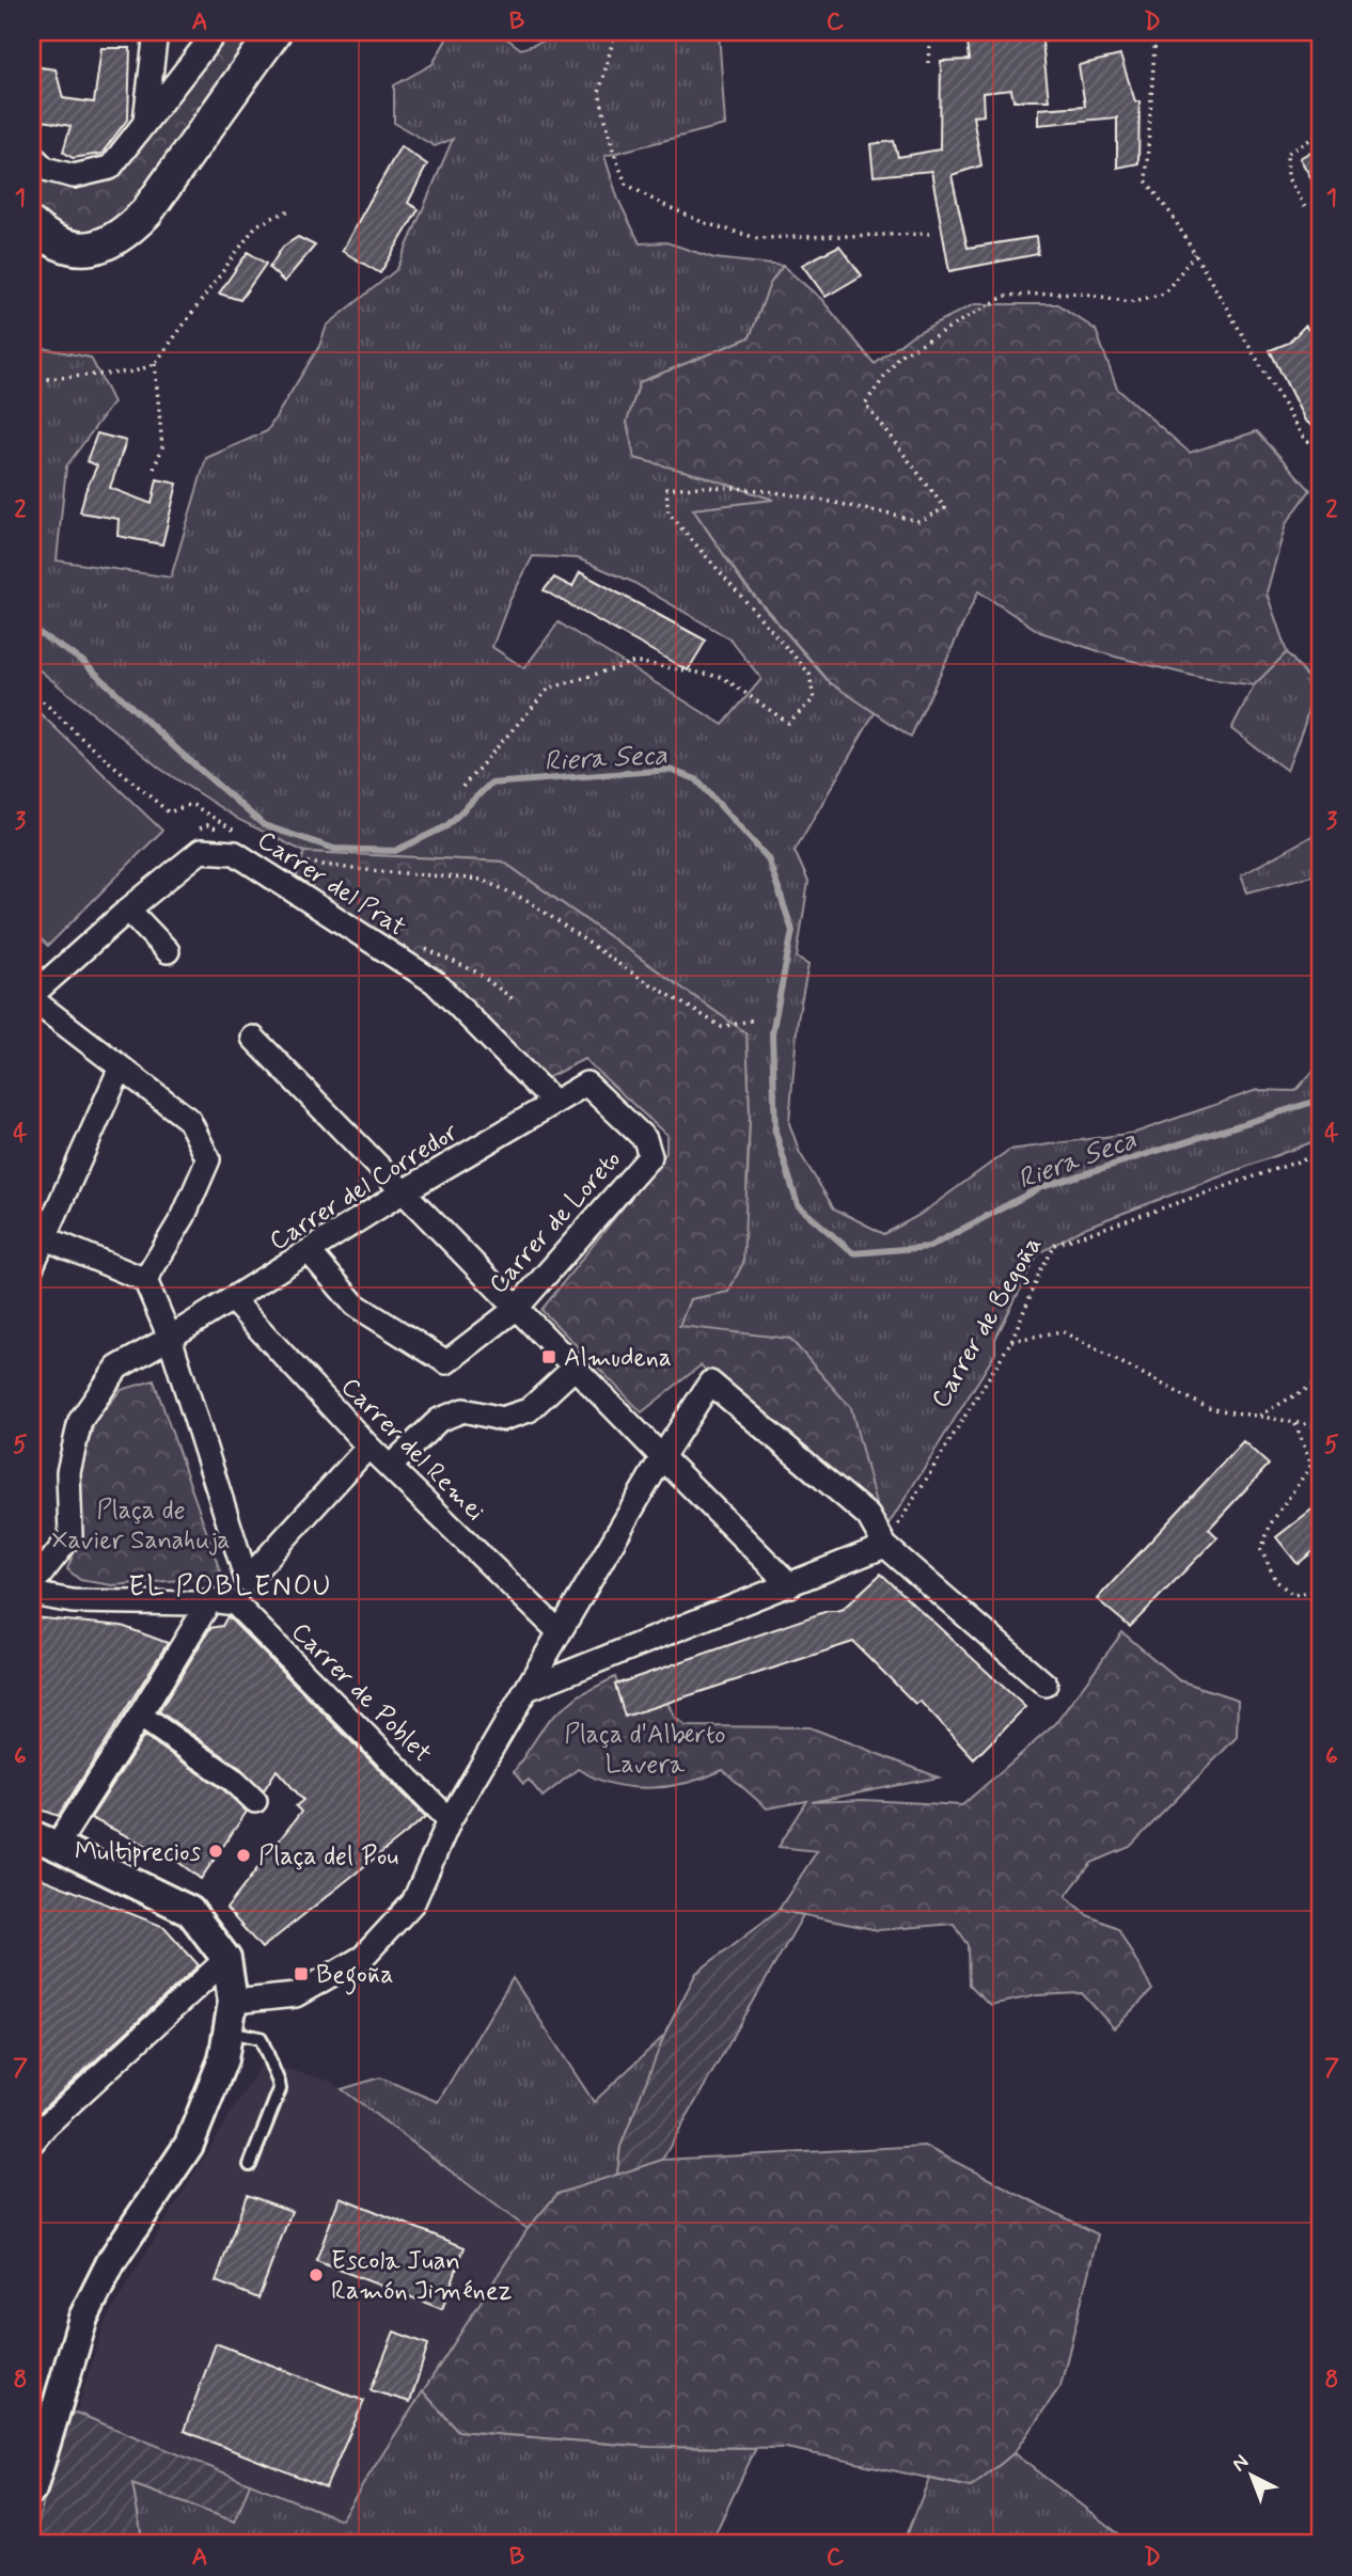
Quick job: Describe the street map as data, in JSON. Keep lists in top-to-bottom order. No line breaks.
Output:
{"streets":{"street":["Carrer del Prat","Carrer del Corredor","Carrer de Loreto","Carrer del Remei","Carrer de Poblet"],"path":["Carrer de Begoña"]},"crossings":[["Carrer del Prat","Carrer del Corredor"],["Carrer del Corredor","Carrer de Loreto"],["Carrer del Corredor","Carrer del Remei"]],"districts":["EL POBLENOU"],"water":["Riera Seca"],"parks":["Plaça de Xavier Sanahuja","Plaça d'Alberto Lavera"],"places":{"transit":["Almudena","Begoña"],"other":["Multiprecios","Plaça del Pou","Escola Juan Ramón Jiménez"]},"north":"top left","grid":{"columns":["A","B","C","D"],"rows":["1","2","3","4","5","6","7","8"]}}
